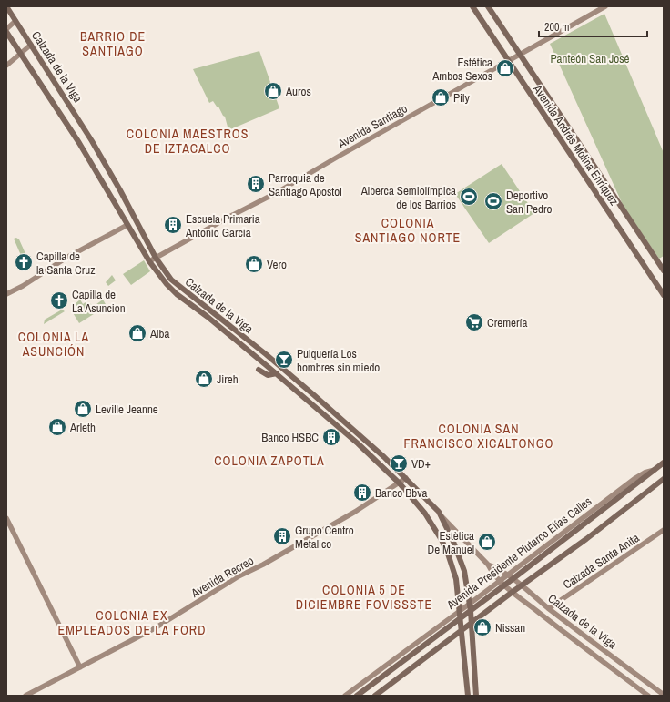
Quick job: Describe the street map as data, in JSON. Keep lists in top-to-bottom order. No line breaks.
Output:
{"streets":{"main road":["Calzada de la Viga","Avenida Andrés Molina Enríquez","Avenida Presidente Plutarco Elías Calles"],"street":["Avenida Santiago","Calzada Santa Anita","Avenida Recreo"]},"crossings":[["Calzada de la Viga","Avenida Santiago"],["Calzada de la Viga","Avenida Presidente Plutarco Elías Calles"],["Calzada de la Viga","Calzada Santa Anita"],["Calzada de la Viga","Avenida Recreo"],["Avenida Santiago","Avenida Andrés Molina Enríquez"]],"districts":["BARRIO DE SANTIAGO","COLONIA MAESTROS DE IZTACALCO","COLONIA SANTIAGO NORTE","COLONIA LA ASUNCIÓN","COLONIA SAN FRANCISCO XICALTONGO","COLONIA ZAPOTLA","COLONIA 5 DE DICIEMBRE FOVISSSTE","COLONIA EX EMPLEADOS DE LA FORD"],"parks":["Panteón San José"],"places":{"shop":["Estética Ambos Sexos","Auros","Pily","Vero","Alba","Jireh","Leville Jeanne","Arleth","Estètica De Manuel","Nissan"],"building":["Parroquia de Santiago Apostol","Escuela Primaria Antonio Garcia","Banco HSBC","Banco Bbva","Grupo Centro Metalico"],"sports":["Alberca Semiolímpica de los Barrios","Deportivo San Pedro"],"church":["Capilla de la Santa Cruz","Capilla de La Asuncion"],"supermarket":["Cremería"],"bar":["Pulquería Los hombres sin miedo","VD+"]},"scale_bar":"200 m"}
